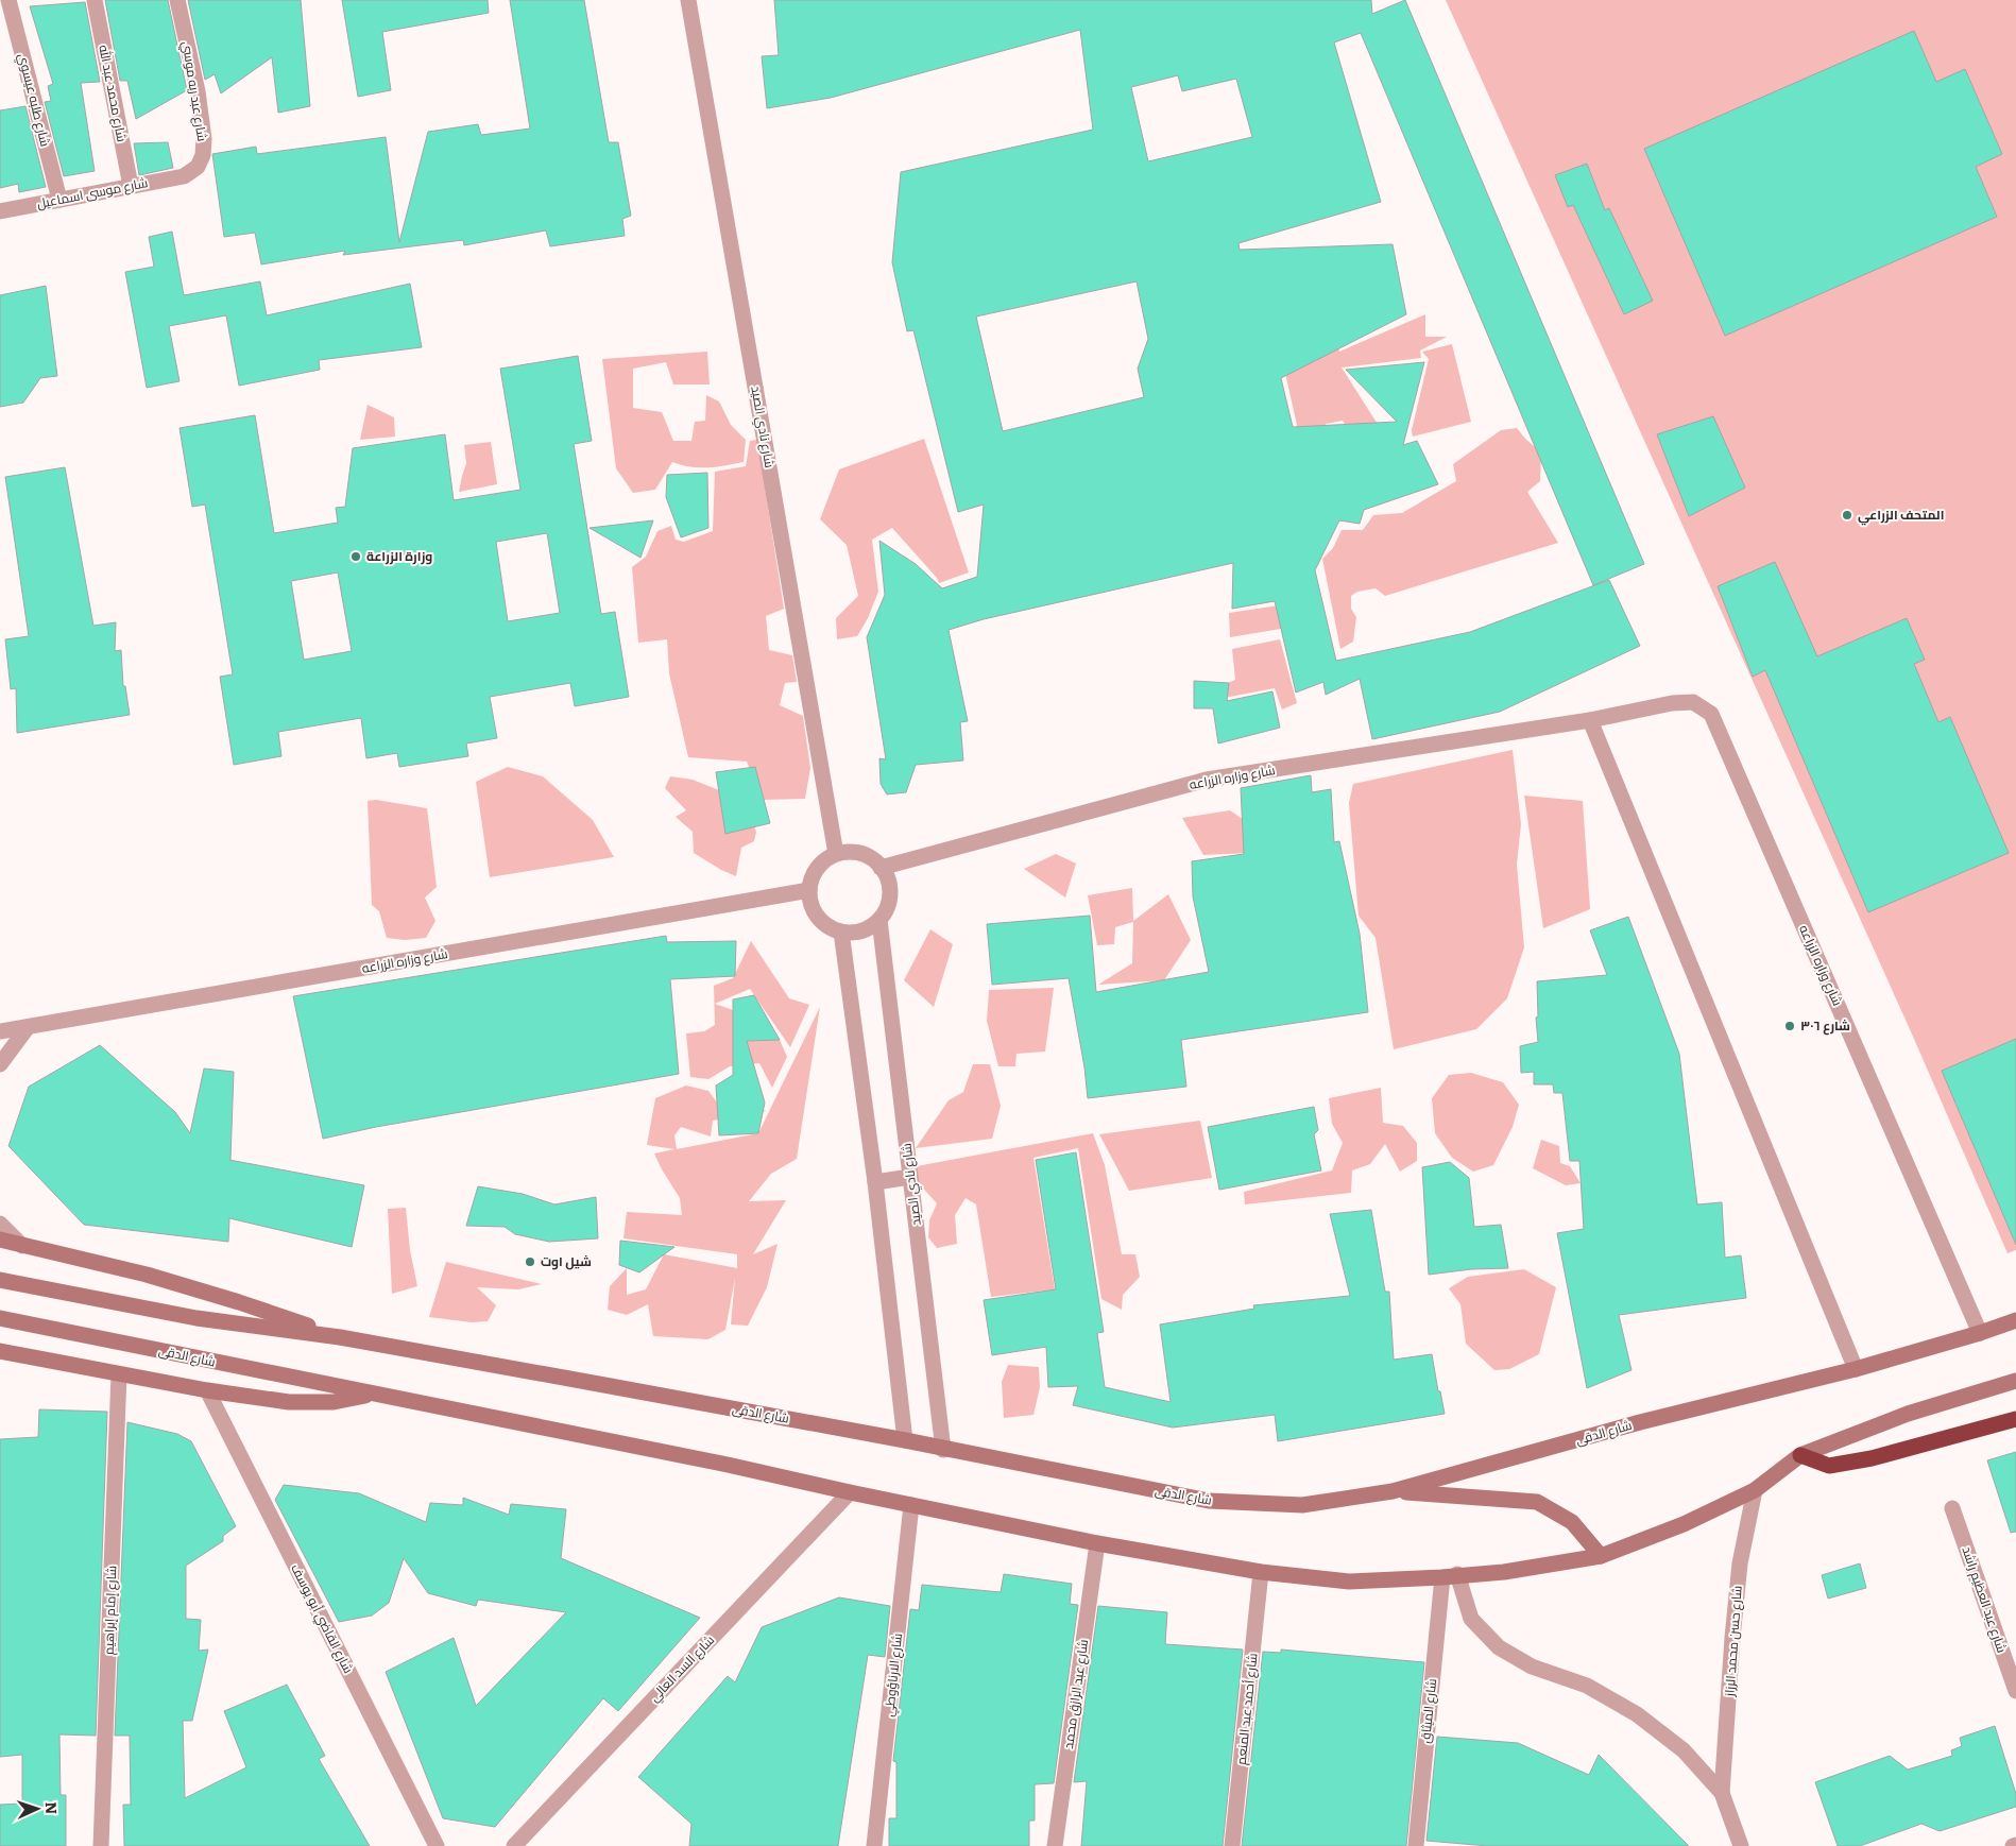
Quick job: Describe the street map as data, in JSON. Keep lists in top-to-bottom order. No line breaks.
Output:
{"streets":{"main road":["شارع الدقى"],"street":["شارع عبد ربه موسي","شارع محمد عبد الله","شارع طلبه عيسوي","شارع موسى اسماعيل","شارع نادي الصيد","شارع وزاره الزراعه","شارع عبد العظيم راشد","شارع إمام إبراهيم","شارع القاضي أبو يوسف","شارع حسن محمد الرزاز","شارع السد العالي","شارع الارناؤوطي","شارع عبد الرازق محمد","شارع أحمد عبد المنعم","شارع الميثاق"]},"crossings":[["شارع عبد ربه موسي","شارع موسى اسماعيل"],["شارع محمد عبد الله","شارع موسى اسماعيل"],["شارع طلبه عيسوي","شارع موسى اسماعيل"],["شارع نادي الصيد","شارع وزاره الزراعه"],["شارع نادي الصيد","شارع الدقى"],["شارع وزاره الزراعه","شارع الدقى"],["شارع الدقى","شارع إمام إبراهيم"],["شارع الدقى","شارع القاضي أبو يوسف"],["شارع الدقى","شارع حسن محمد الرزاز"],["شارع الدقى","شارع السد العالي"],["شارع الدقى","شارع الارناؤوطي"],["شارع الدقى","شارع عبد الرازق محمد"],["شارع الدقى","شارع أحمد عبد المنعم"],["شارع الدقى","شارع الميثاق"],["شارع حسن محمد الرزاز","شارع الميثاق"]],"places":["المتحف الزراعي","وزارة الزراعة","شارع ٣٠٦","شيل اوت"],"north":"right"}
